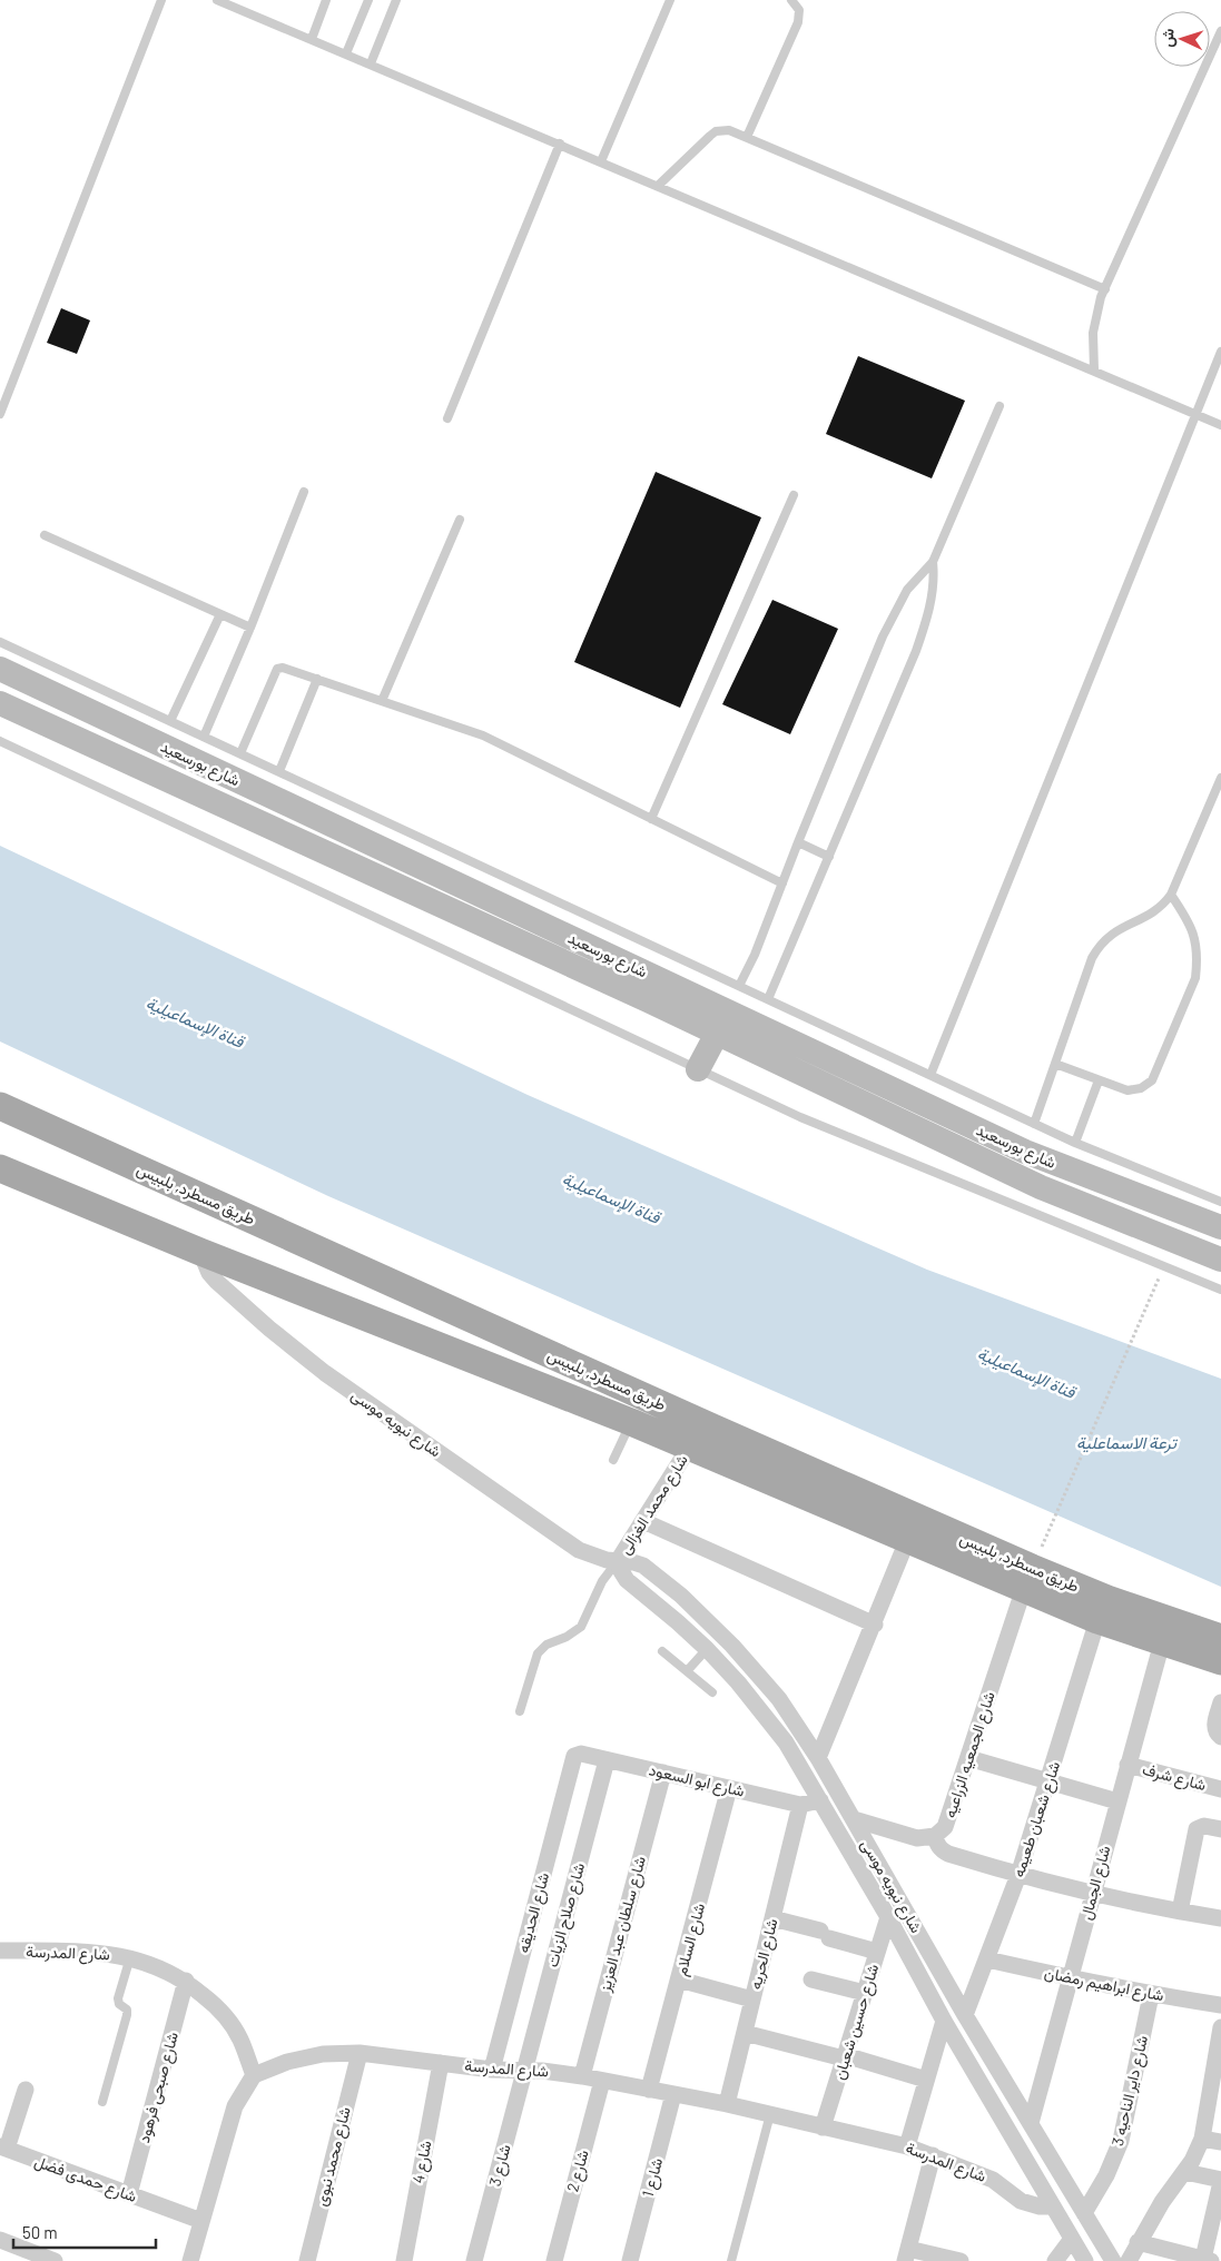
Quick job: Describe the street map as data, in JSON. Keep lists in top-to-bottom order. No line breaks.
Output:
{"streets":{"main road":["شارع بورسعيد","طريق مسطرد, بلبيس"],"street":["شارع نبويه موسى","شارع محمد الغزالى","شارع الجمعيه الزراعيه","شارع شرف","شارع ابو السعود","شارع شعبان طعيمه","شارع الجمال","شارع الحديقه","شارع صلاح الزيات","شارع سلطان عبد العزيز","شارع السلام","شارع المدرسة","شارع الحريه","شارع ابراهيم رمضان","شارع حسين شعبان","شارع صبحى فرهود","شارع داير الناحيه 3","شارع محمد نبوى","شارع 4","شارع 3","شارع 2","شارع 1","شارع حمدى فضل"]},"crossings":[["طريق مسطرد, بلبيس","شارع نبويه موسى"],["طريق مسطرد, بلبيس","شارع محمد الغزالى"],["طريق مسطرد, بلبيس","شارع الجمعيه الزراعيه"],["طريق مسطرد, بلبيس","شارع شعبان طعيمه"],["طريق مسطرد, بلبيس","شارع الجمال"],["شارع نبويه موسى","شارع محمد الغزالى"],["شارع نبويه موسى","شارع الجمعيه الزراعيه"],["شارع نبويه موسى","شارع ابو السعود"],["شارع نبويه موسى","شارع شعبان طعيمه"],["شارع نبويه موسى","شارع الجمال"],["شارع نبويه موسى","شارع المدرسة"],["شارع نبويه موسى","شارع حسين شعبان"],["شارع نبويه موسى","شارع داير الناحيه 3"],["شارع شرف","شارع الجمال"],["شارع ابو السعود","شارع الحديقه"],["شارع ابو السعود","شارع صلاح الزيات"],["شارع ابو السعود","شارع سلطان عبد العزيز"],["شارع ابو السعود","شارع السلام"],["شارع ابو السعود","شارع الحريه"],["شارع شعبان طعيمه","شارع ابراهيم رمضان"],["شارع الجمال","شارع ابراهيم رمضان"],["شارع الحديقه","شارع المدرسة"],["شارع صلاح الزيات","شارع المدرسة"],["شارع صلاح الزيات","شارع 3"],["شارع سلطان عبد العزيز","شارع المدرسة"],["شارع السلام","شارع المدرسة"],["شارع المدرسة","شارع الحريه"],["شارع المدرسة","شارع حسين شعبان"],["شارع المدرسة","شارع صبحى فرهود"],["شارع المدرسة","شارع محمد نبوى"],["شارع المدرسة","شارع 4"],["شارع المدرسة","شارع 3"],["شارع المدرسة","شارع 2"],["شارع المدرسة","شارع 1"],["شارع ابراهيم رمضان","شارع داير الناحيه 3"],["شارع صبحى فرهود","شارع حمدى فضل"]],"water":["قناة الإسماعيلية","ترعة الاسماعلية"],"scale_bar":"50 m","north":"left"}
